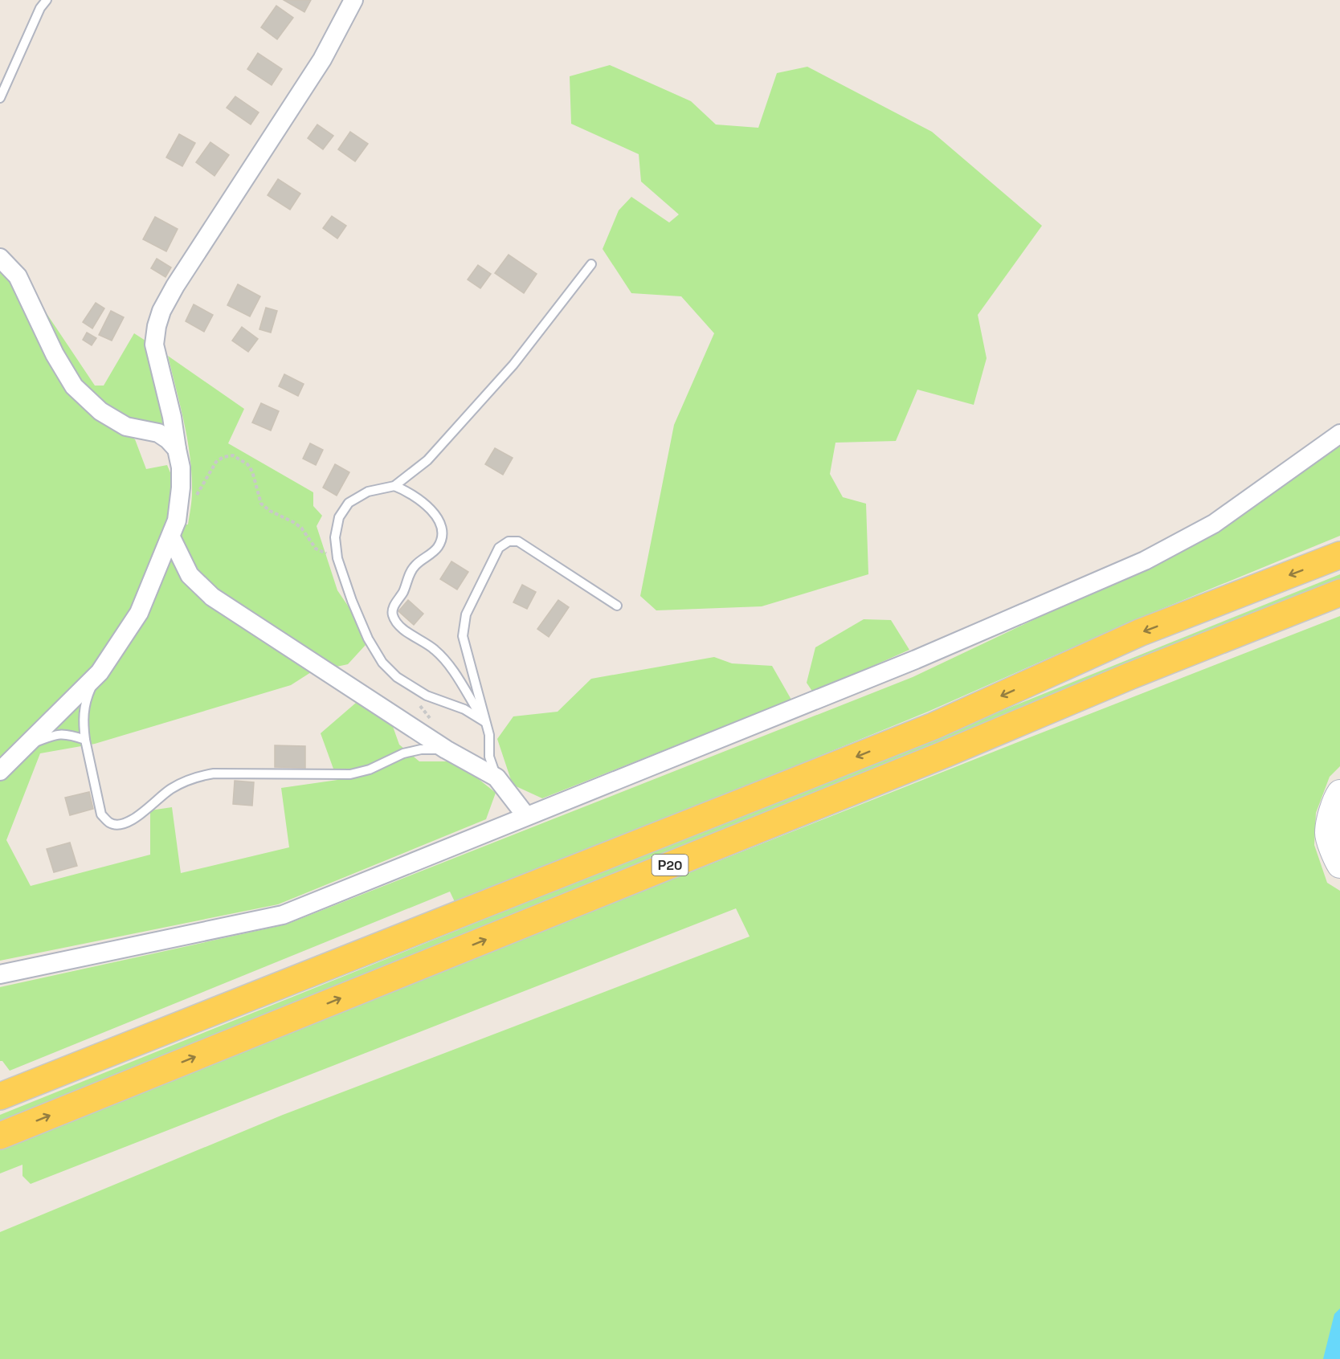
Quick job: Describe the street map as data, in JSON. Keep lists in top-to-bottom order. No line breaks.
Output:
{"streets":{"main road":["Р20"]}}
